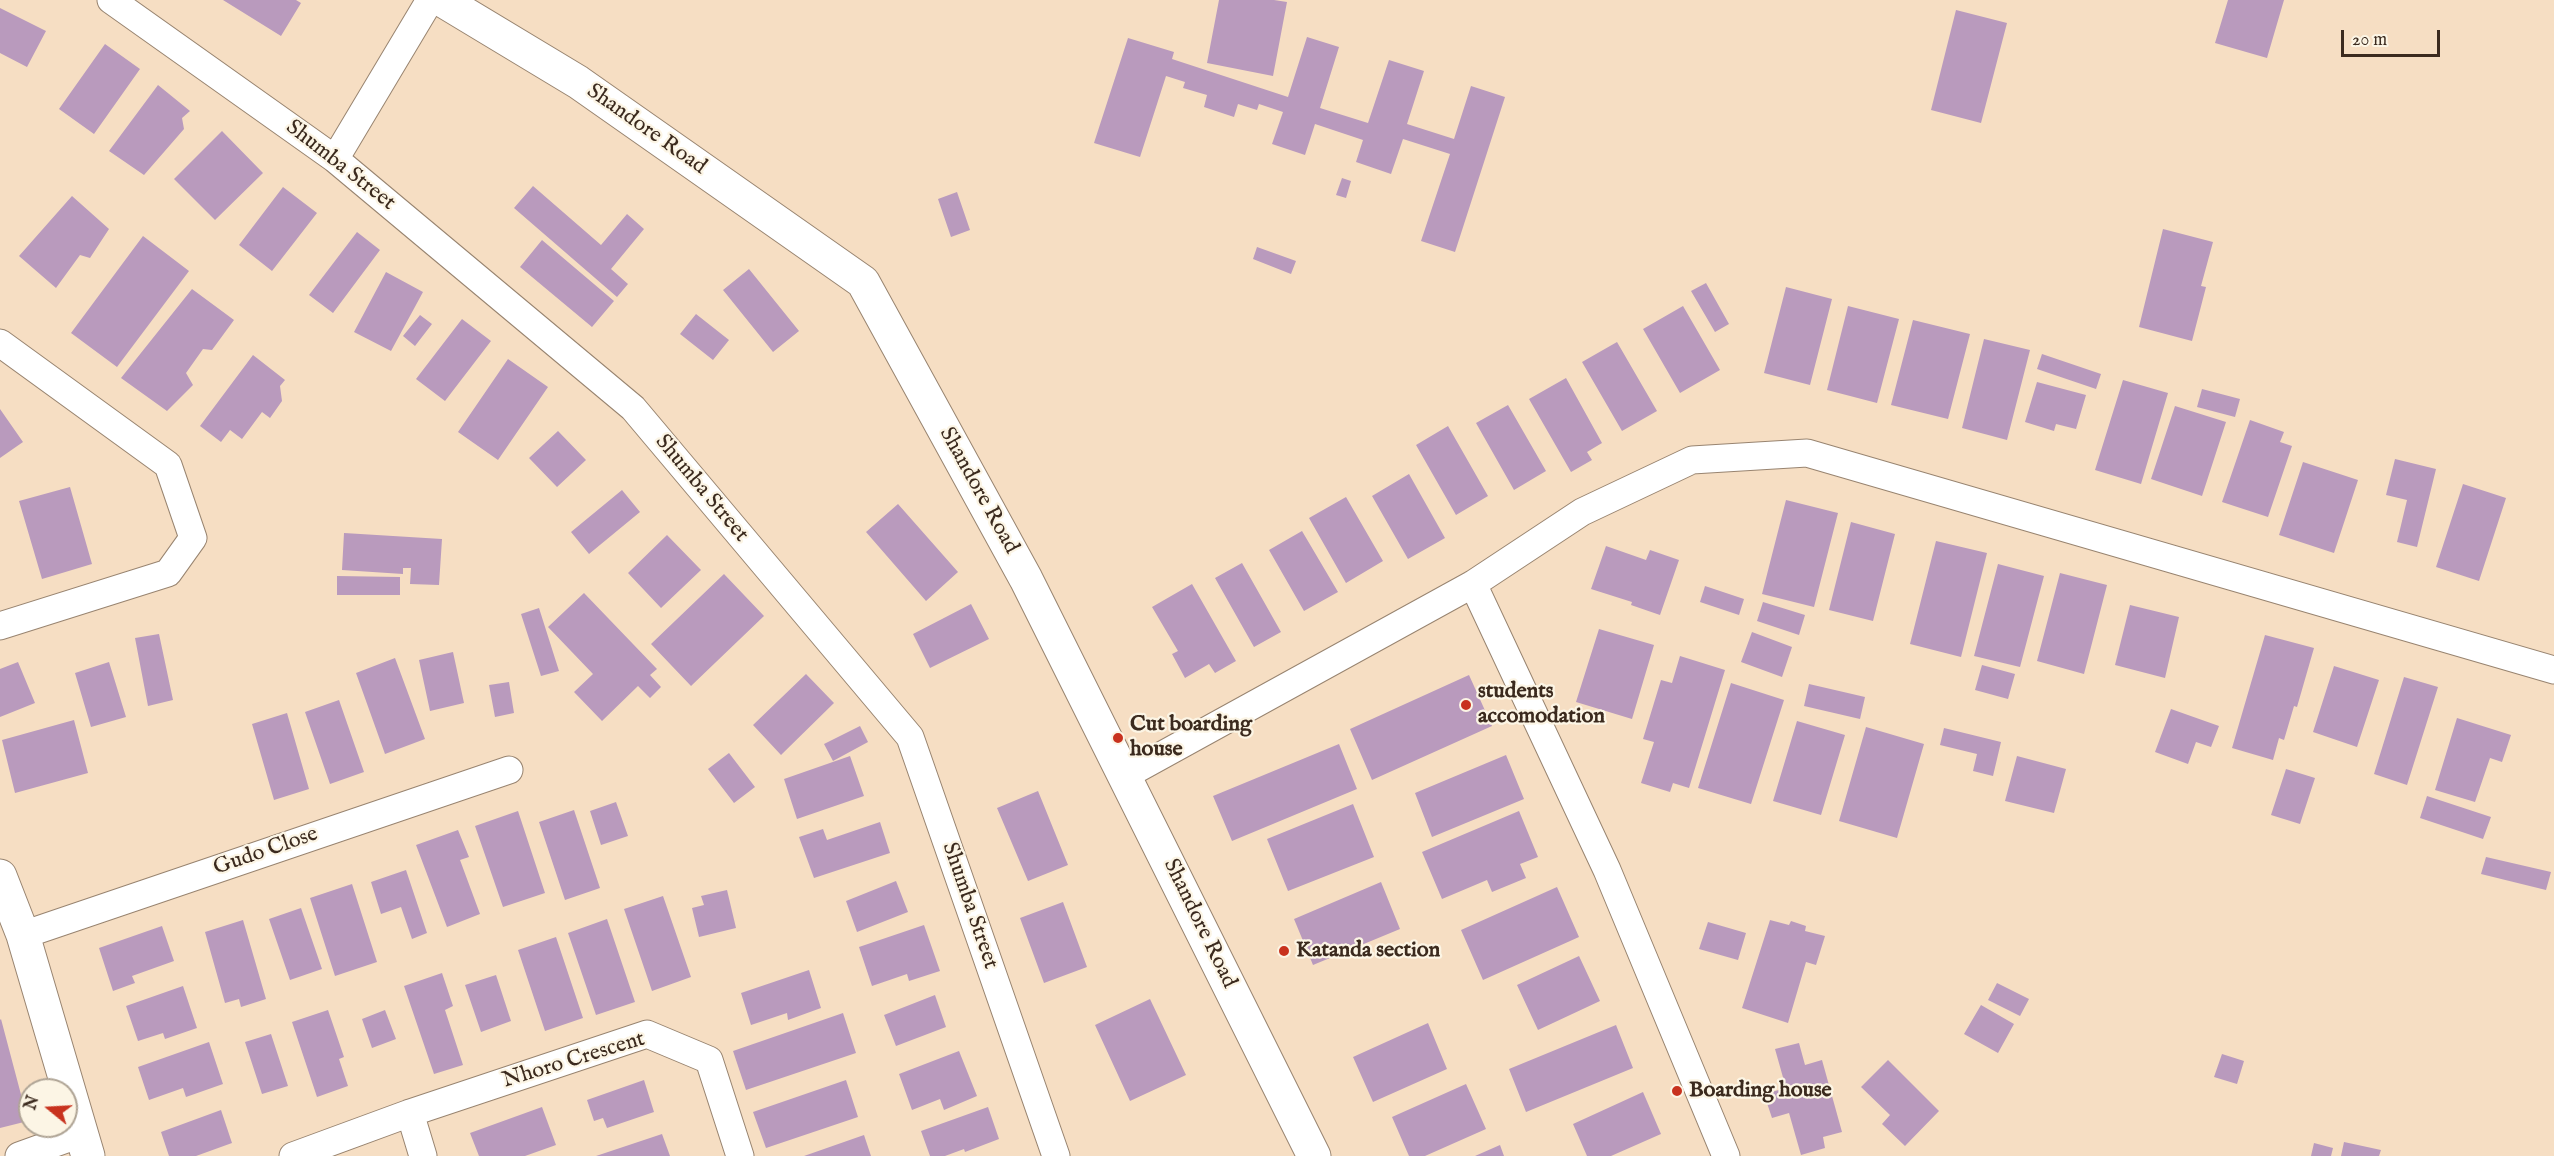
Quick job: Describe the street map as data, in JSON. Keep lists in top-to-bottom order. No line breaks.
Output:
{"streets":{"street":["Shandore Road","Shumba Street","Gudo Close","Nhoro Crescent"]},"places":["students accomodation","Cut boarding house","Katanda section","Boarding house"],"scale_bar":"20 m","north":"left"}
